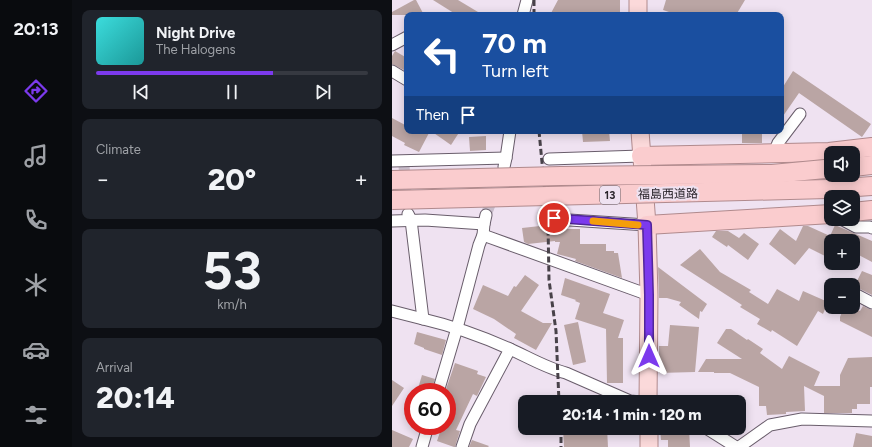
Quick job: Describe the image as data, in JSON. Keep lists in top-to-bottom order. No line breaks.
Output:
{"streets":{"highway":["福島西道路","13"]},"page":{"tabs":"20:13","turn":["70 m","Turn left"],"song":["Night Drive","The Halogens"],"then":"Then","tile":["Climate",["53","km/h"],["Arrival","20:14"]],"map_buttons":["+","−"],"heat":["−","20°","+"],"limit":"60","trip":"20:14 · 1 min · 120 m"}}
